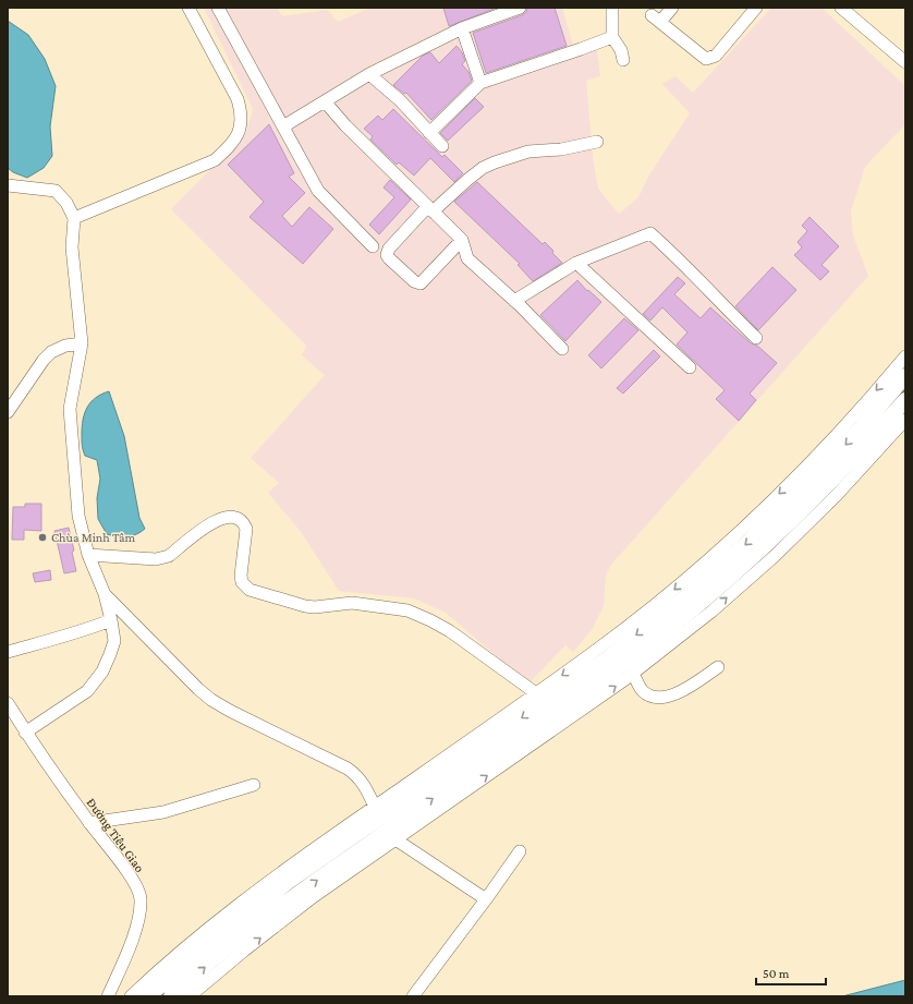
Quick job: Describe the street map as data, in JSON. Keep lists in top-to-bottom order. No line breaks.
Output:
{"streets":{"street":["Đường Tiêu Giao"]},"places":["Chùa Minh Tâm"],"scale_bar":"50 m"}
